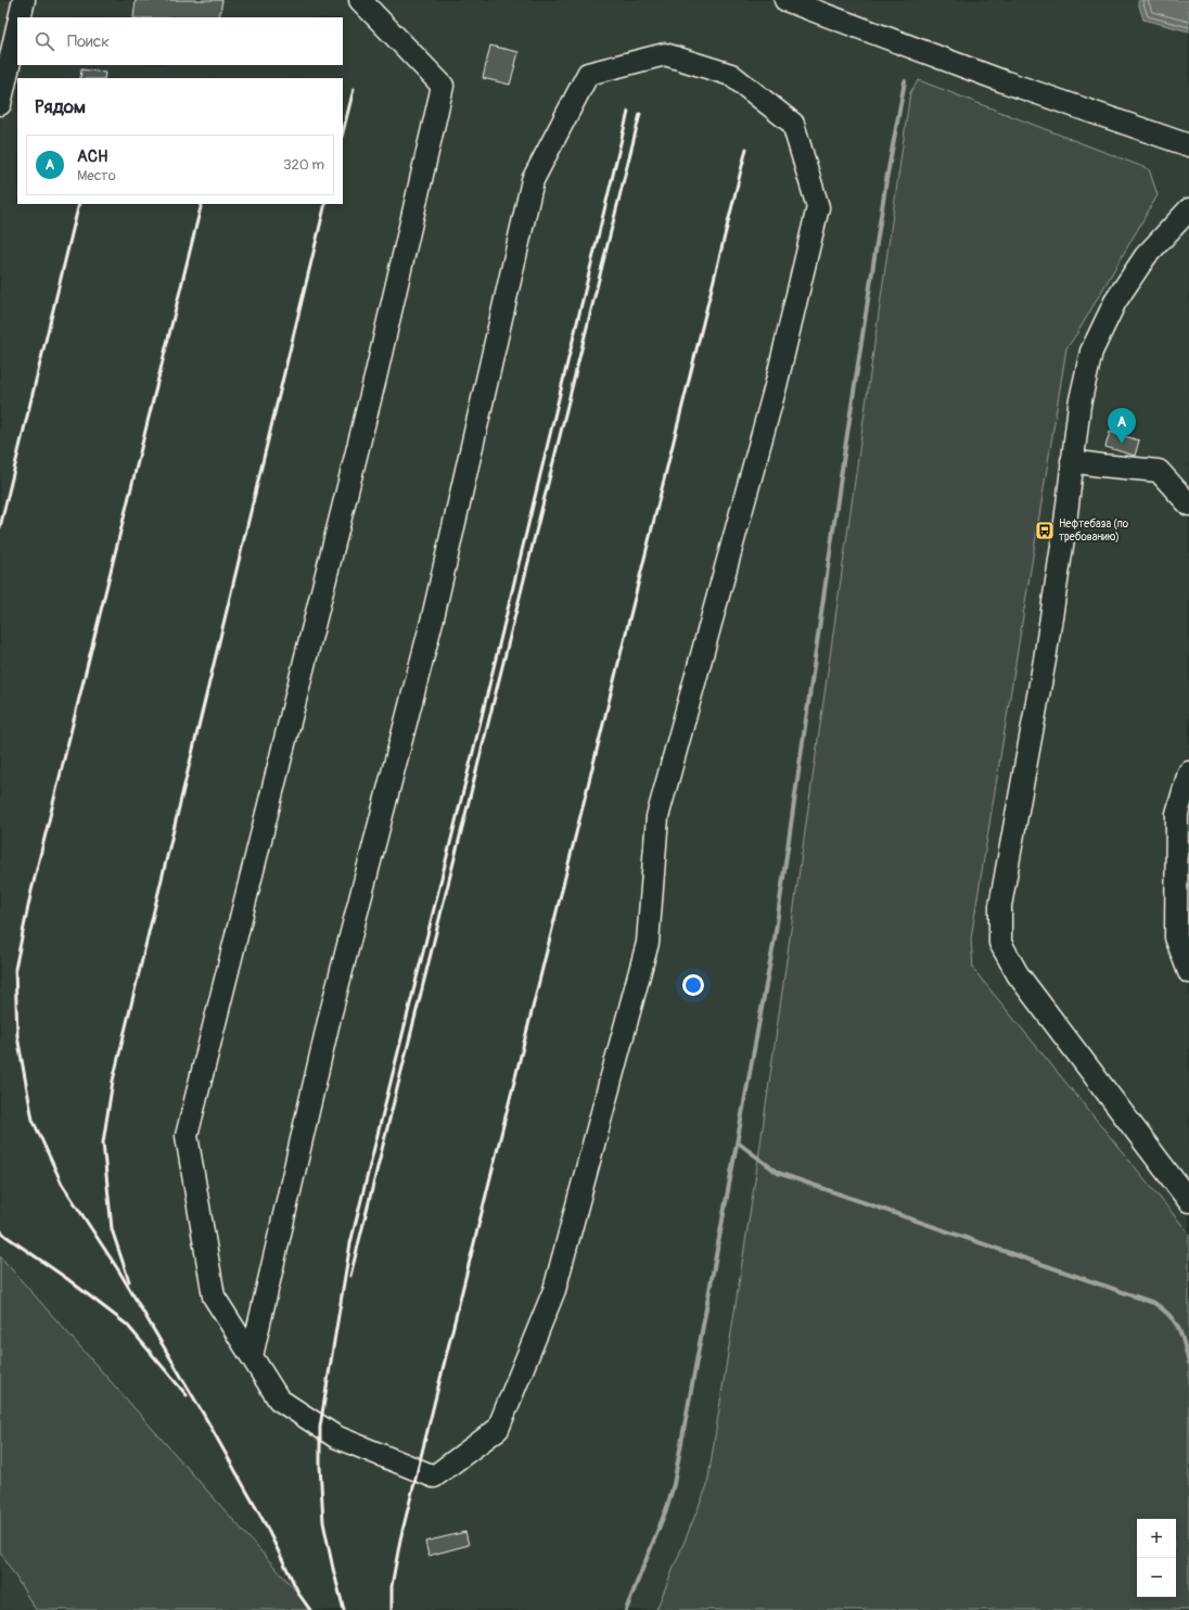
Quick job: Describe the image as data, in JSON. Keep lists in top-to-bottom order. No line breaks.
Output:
{"places":{"bus stop":["Нефтебаза (по требованию)"]},"page":{"search":"Поиск","heading":"Рядом","list":[{"mark":"A","name":"АСН","note":"Место","value":"320 m"}],"pins":"A","map_buttons":["+","−"]}}
